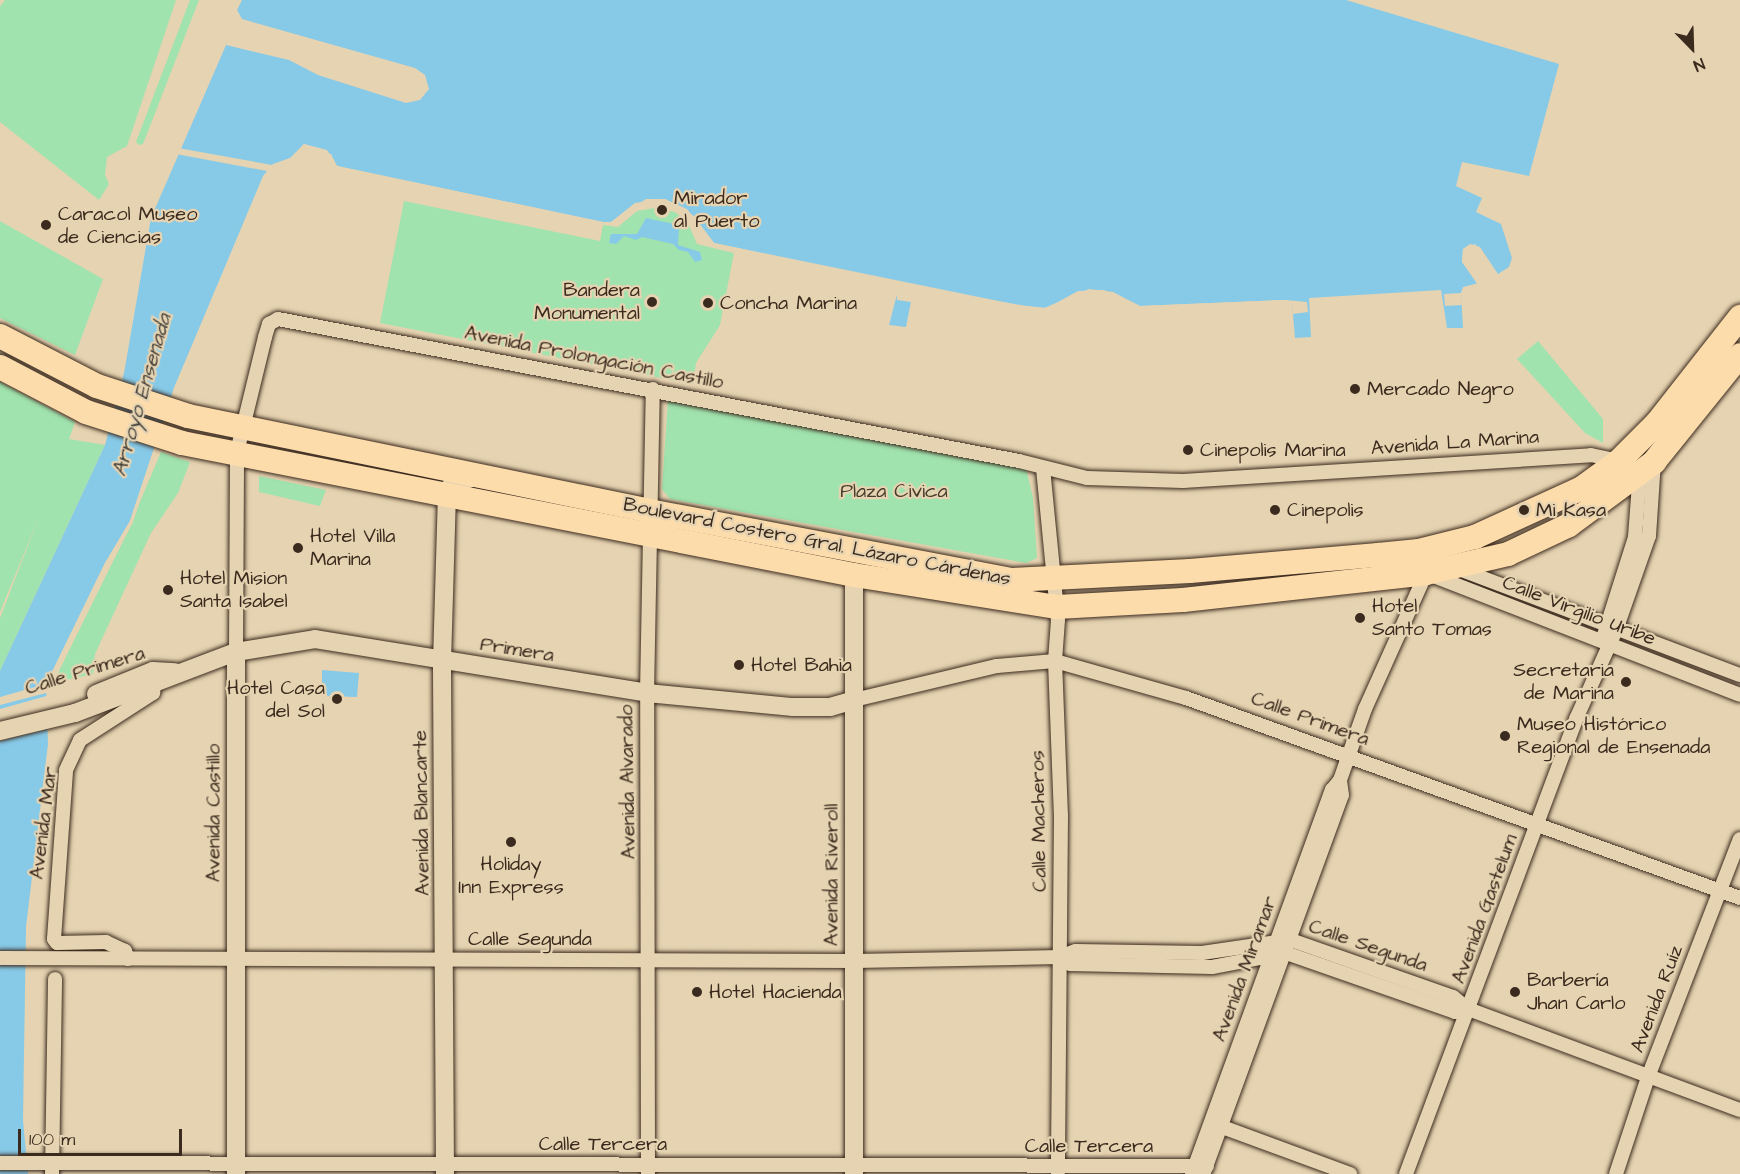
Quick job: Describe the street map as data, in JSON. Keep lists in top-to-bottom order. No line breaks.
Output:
{"streets":{"highway":["Boulevard Costero Gral. Lázaro Cárdenas"],"main road":["Primera","Calle Primera","Avenida Castillo","Avenida Blancarte","Avenida Riveroll"],"street":["Avenida Prolongación Castillo","Avenida La Marina","Calle Virgilio Uribe","Avenida Alvarado","Calle Macheros","Avenida Mar","Avenida Gastelum","Calle Segunda","Avenida Miramar","Avenida Ruíz","Calle Tercera"]},"crossings":[["Avenida Prolongación Castillo","Avenida La Marina"],["Avenida Prolongación Castillo","Boulevard Costero Gral. Lázaro Cárdenas"],["Avenida Prolongación Castillo","Avenida Alvarado"],["Avenida Prolongación Castillo","Avenida Castillo"],["Avenida Prolongación Castillo","Calle Macheros"],["Avenida La Marina","Boulevard Costero Gral. Lázaro Cárdenas"],["Avenida La Marina","Calle Macheros"],["Boulevard Costero Gral. Lázaro Cárdenas","Calle Virgilio Uribe"],["Boulevard Costero Gral. Lázaro Cárdenas","Avenida Alvarado"],["Boulevard Costero Gral. Lázaro Cárdenas","Avenida Castillo"],["Boulevard Costero Gral. Lázaro Cárdenas","Avenida Blancarte"],["Boulevard Costero Gral. Lázaro Cárdenas","Calle Macheros"],["Boulevard Costero Gral. Lázaro Cárdenas","Avenida Riveroll"],["Boulevard Costero Gral. Lázaro Cárdenas","Avenida Gastelum"],["Boulevard Costero Gral. Lázaro Cárdenas","Avenida Miramar"],["Calle Virgilio Uribe","Avenida Gastelum"],["Calle Virgilio Uribe","Avenida Miramar"],["Primera","Calle Primera"],["Primera","Avenida Alvarado"],["Primera","Avenida Castillo"],["Primera","Avenida Blancarte"],["Primera","Avenida Riveroll"],["Calle Primera","Calle Macheros"],["Calle Primera","Avenida Mar"],["Calle Primera","Avenida Riveroll"],["Calle Primera","Avenida Gastelum"],["Calle Primera","Avenida Miramar"],["Calle Primera","Avenida Ruíz"],["Avenida Alvarado","Calle Segunda"],["Avenida Alvarado","Calle Tercera"],["Avenida Castillo","Calle Segunda"],["Avenida Castillo","Calle Tercera"],["Avenida Blancarte","Calle Segunda"],["Avenida Blancarte","Calle Tercera"],["Calle Macheros","Calle Segunda"],["Calle Macheros","Calle Tercera"],["Avenida Mar","Calle Segunda"],["Avenida Riveroll","Calle Segunda"],["Avenida Riveroll","Calle Tercera"],["Avenida Gastelum","Calle Segunda"],["Calle Segunda","Avenida Miramar"],["Calle Segunda","Avenida Ruíz"],["Avenida Miramar","Calle Tercera"]],"water":["Arroyo Ensenada"],"parks":["Plaza Civica"],"places":["Mirador al Puerto","Caracol Museo de Ciencias","Bandera Monumental","Concha Marina","Mercado Negro","Cinepolis Marina","Cinepolis","Mi Kasa","Hotel Villa Marina","Hotel Mision Santa Isabel","Hotel Santo Tomas","Hotel Bahia","Secretaria de Marina","Hotel Casa del Sol","Museo Histórico Regional de Ensenada","Holiday Inn Express","Hotel Hacienda","Barbería Jhan Carlo"],"scale_bar":"100 m","north":"bottom right"}
